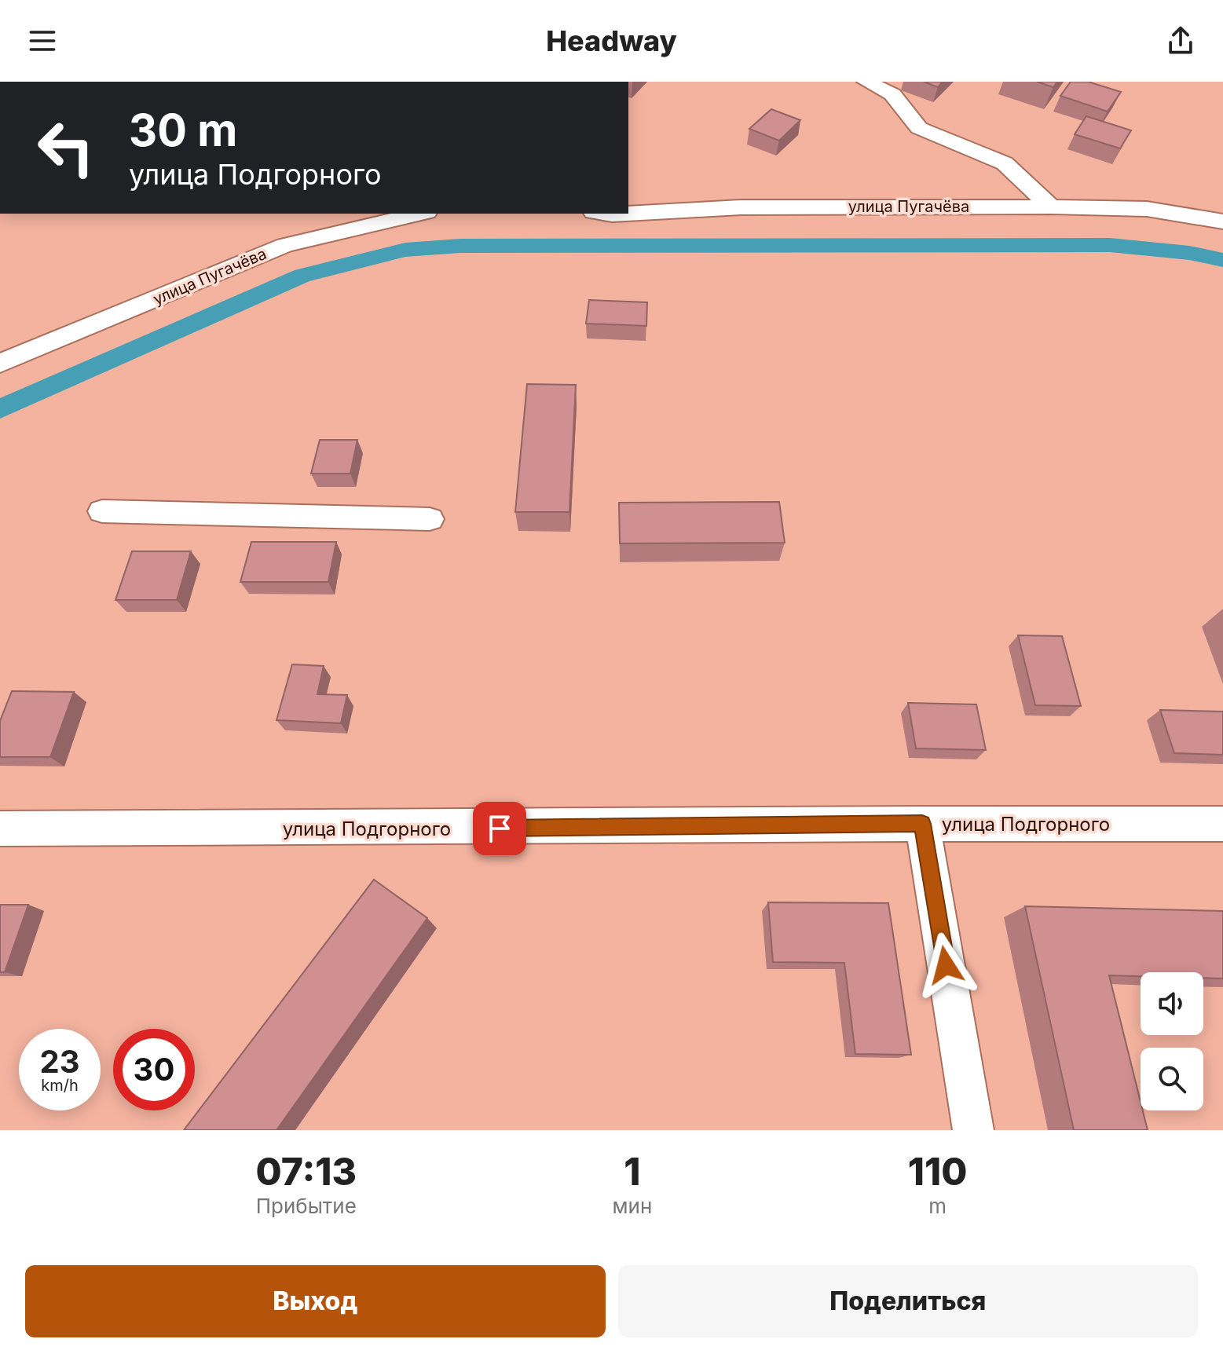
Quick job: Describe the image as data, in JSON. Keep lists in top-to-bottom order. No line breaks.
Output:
{"streets":{"street":["улица Пугачёва","улица Подгорного"]},"page":{"header":"Headway","turn":["30 m","улица Подгорного"],"speed":"23 km/h","limit":"30","eta":["07:13","Прибытие","1","мин","110","m"],"buttons":["Выход","Поделиться"]}}
